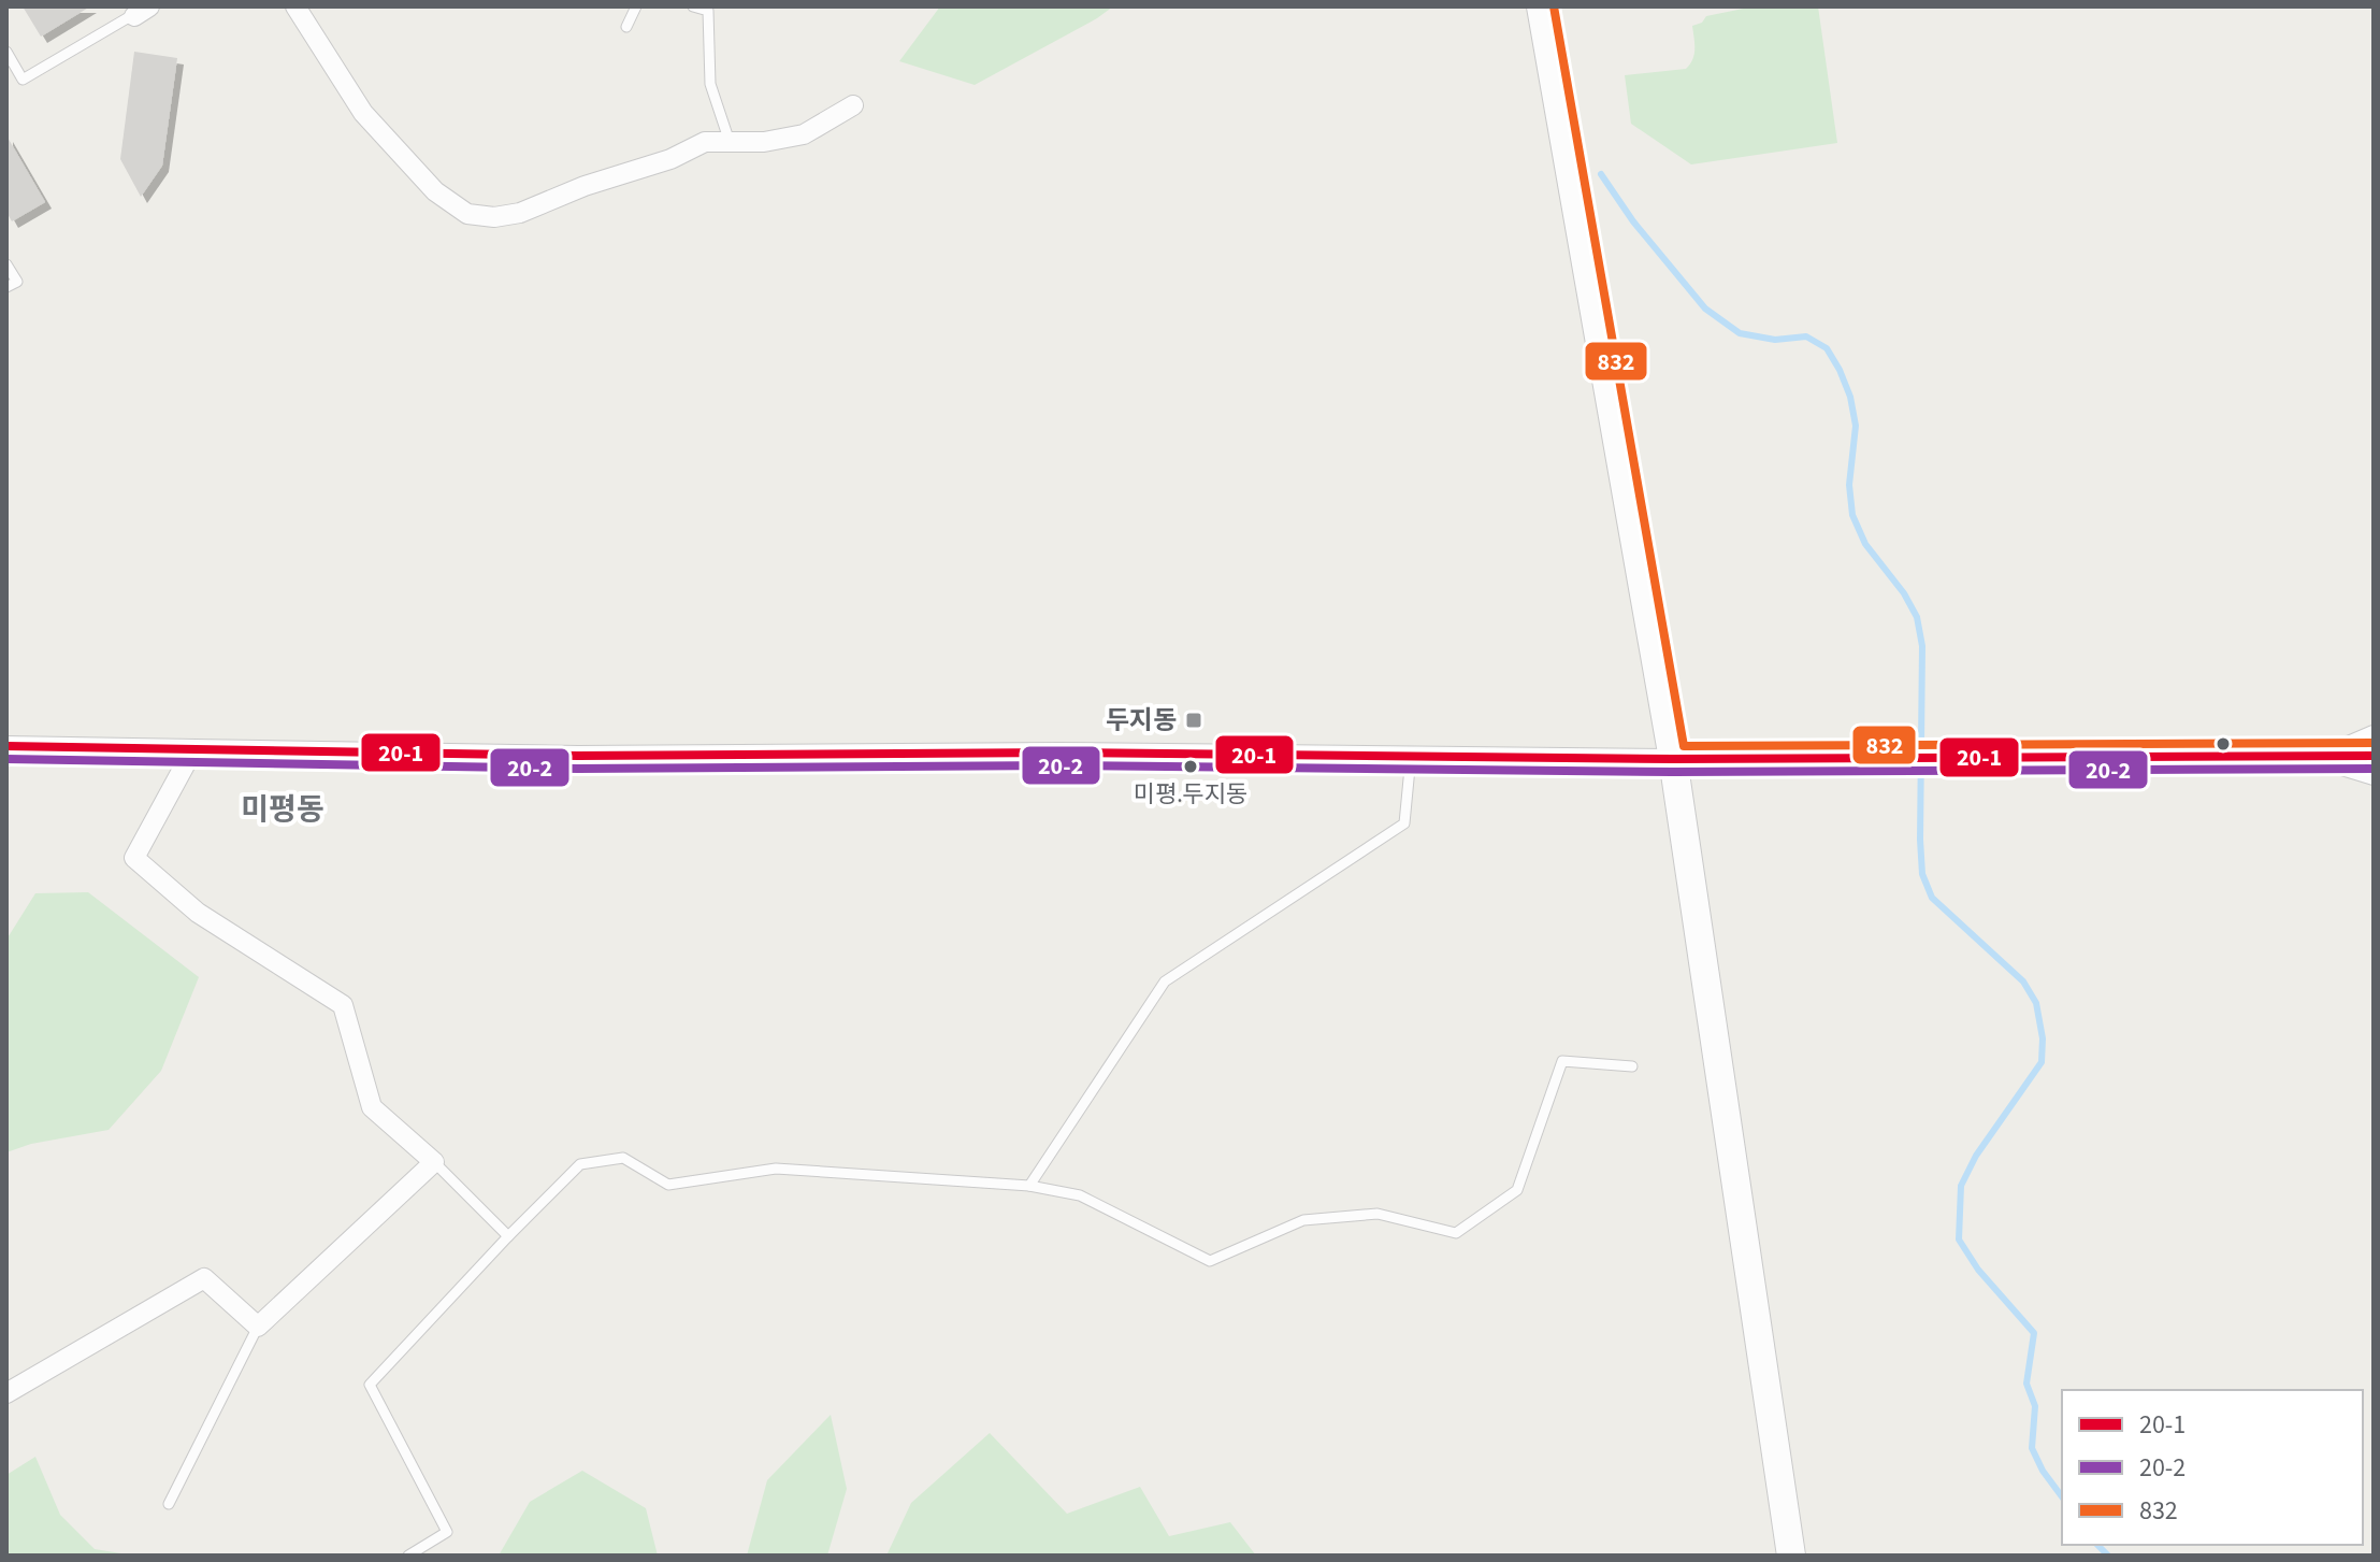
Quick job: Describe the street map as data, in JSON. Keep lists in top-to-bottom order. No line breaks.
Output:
{"districts":["미평동"],"places":{"transit":["두지동"],"other":["미평.두지동"]},"lines":["transit line 832","transit line 20-1","transit line 20-2"],"legend":["20-1","20-2","832"]}
